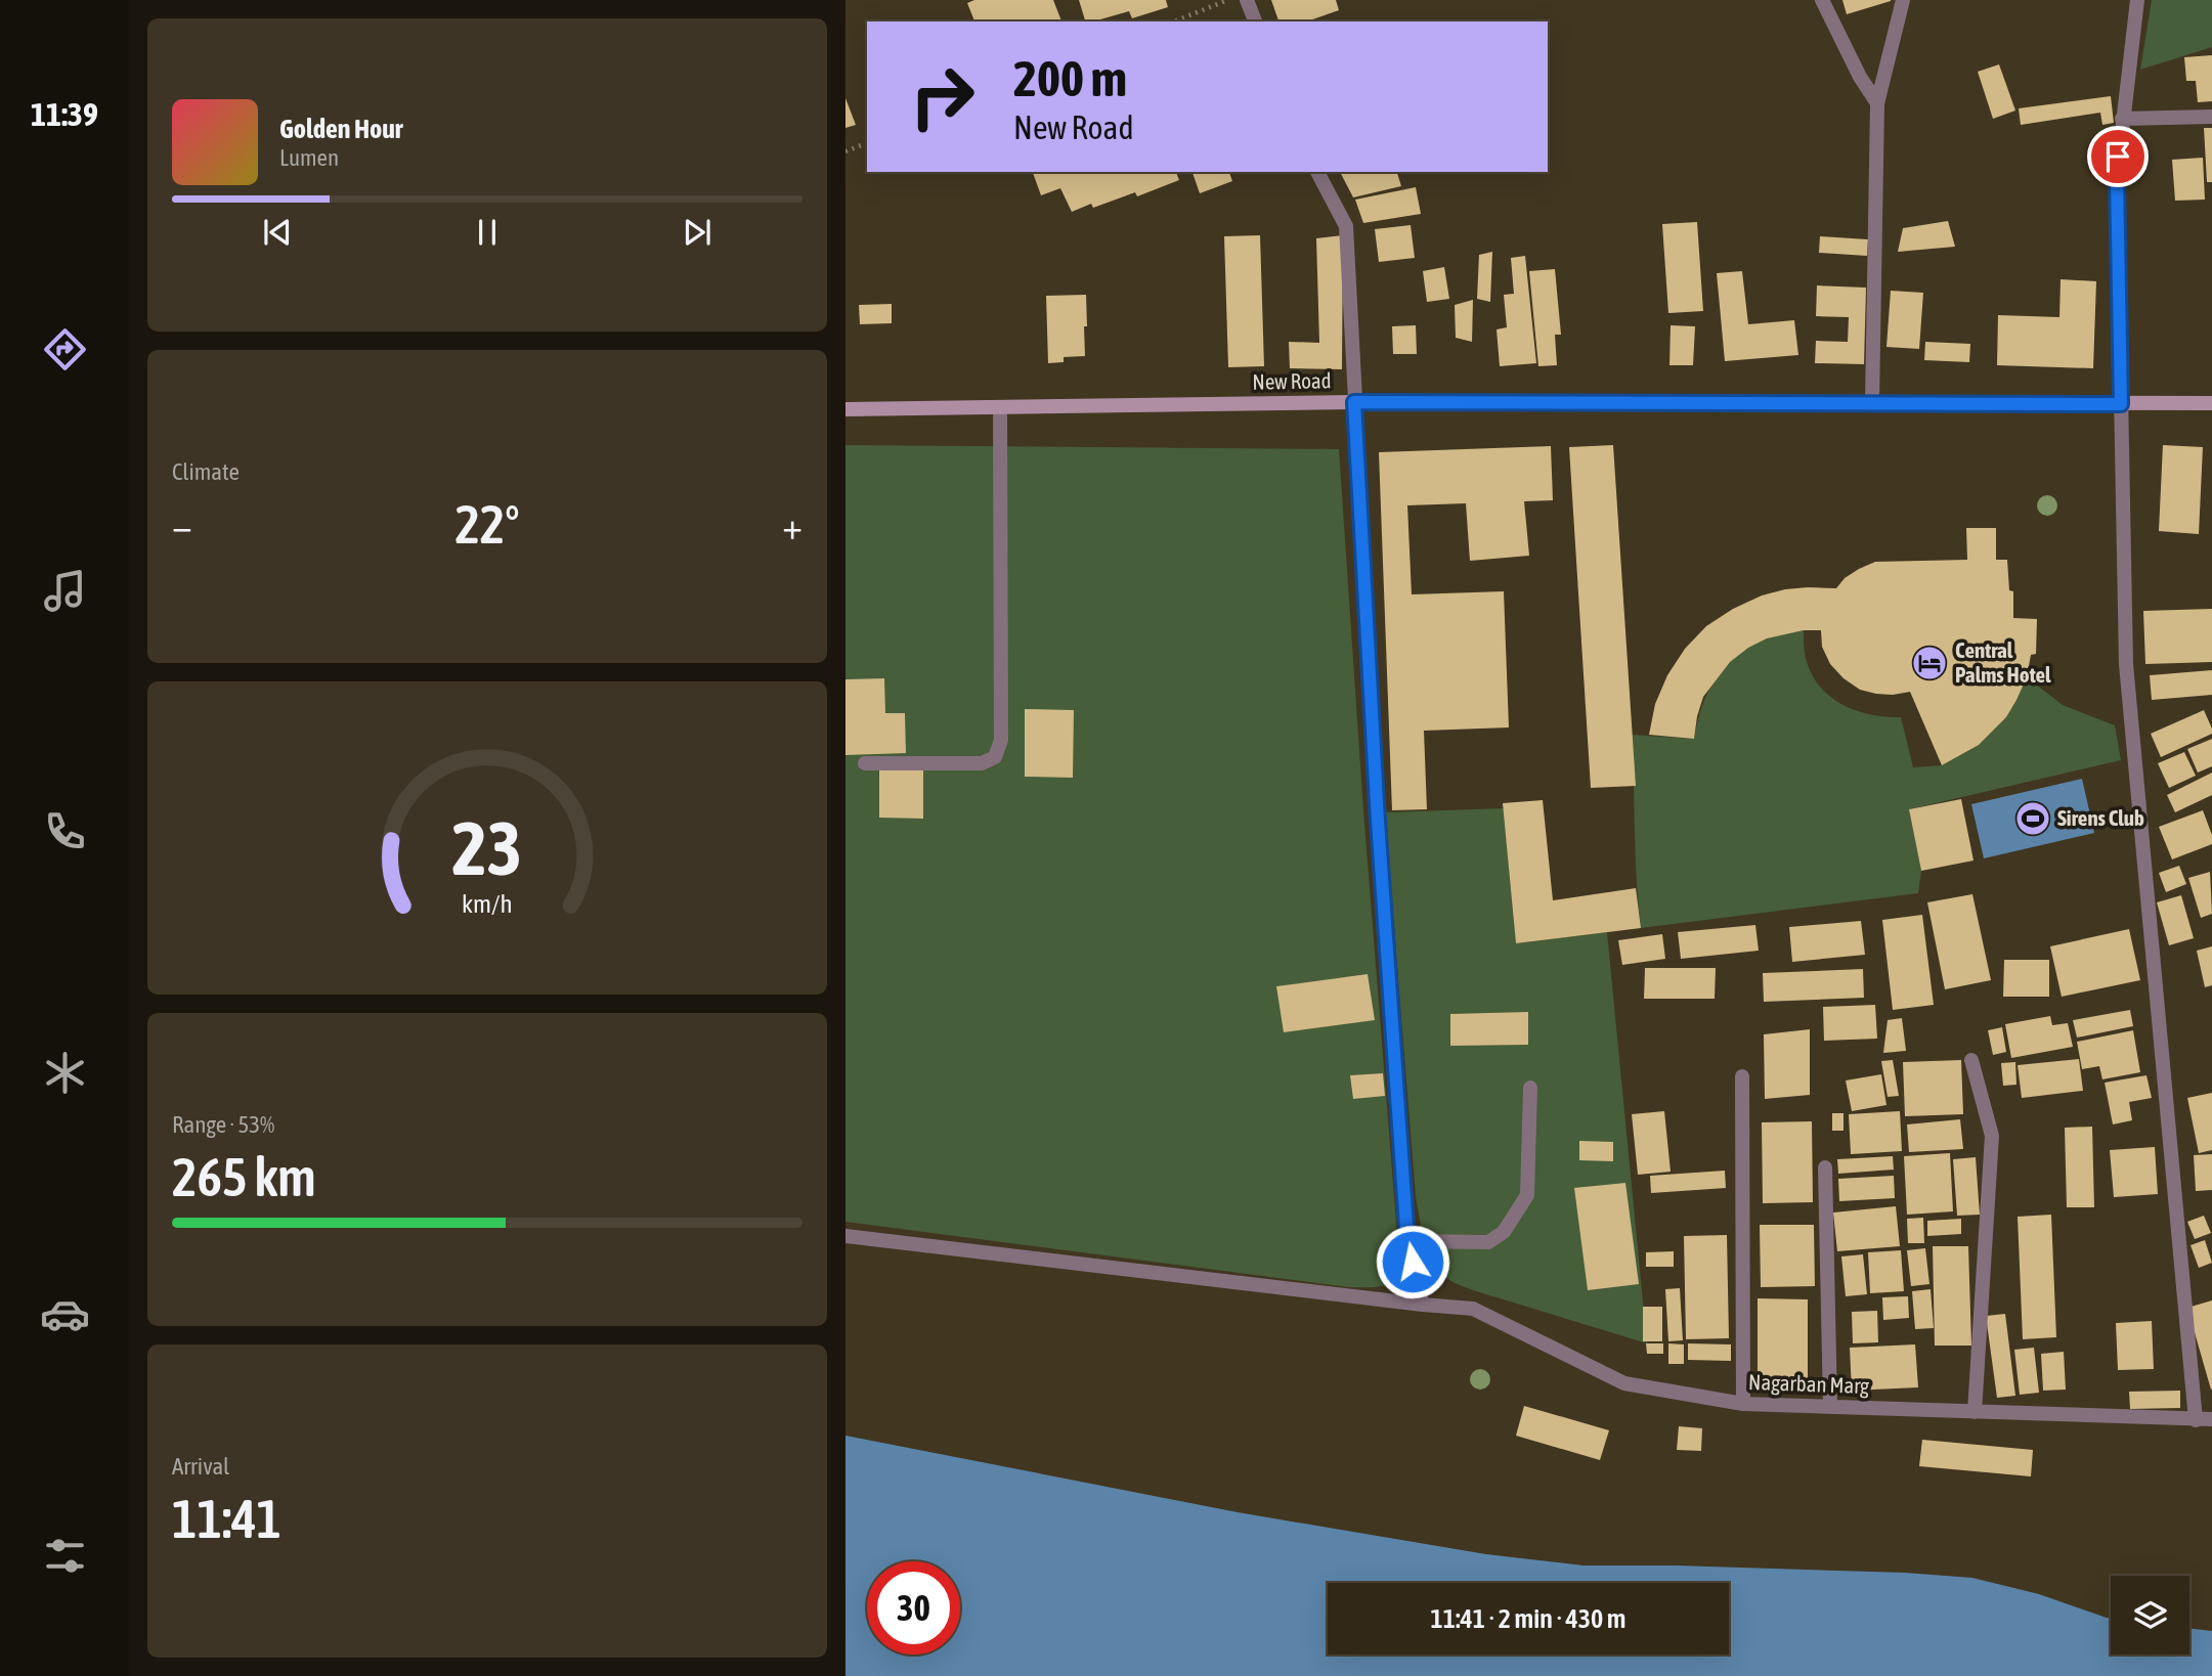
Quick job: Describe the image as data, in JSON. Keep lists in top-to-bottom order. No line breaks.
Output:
{"streets":{"street":["New Road","Nagarban Marg"]},"places":{"hotel":["Central Palms Hotel"],"sports":["Sirens Club"]},"page":{"tabs":"11:39","turn":["200 m","New Road"],"song":["Golden Hour","Lumen"],"tile":["Climate",["Range · 53%","265 km"],["Arrival","11:41"]],"heat":["−","22°","+"],"limit":"30","trip":"11:41 · 2 min · 430 m","gauge":["23","km/h"]}}
